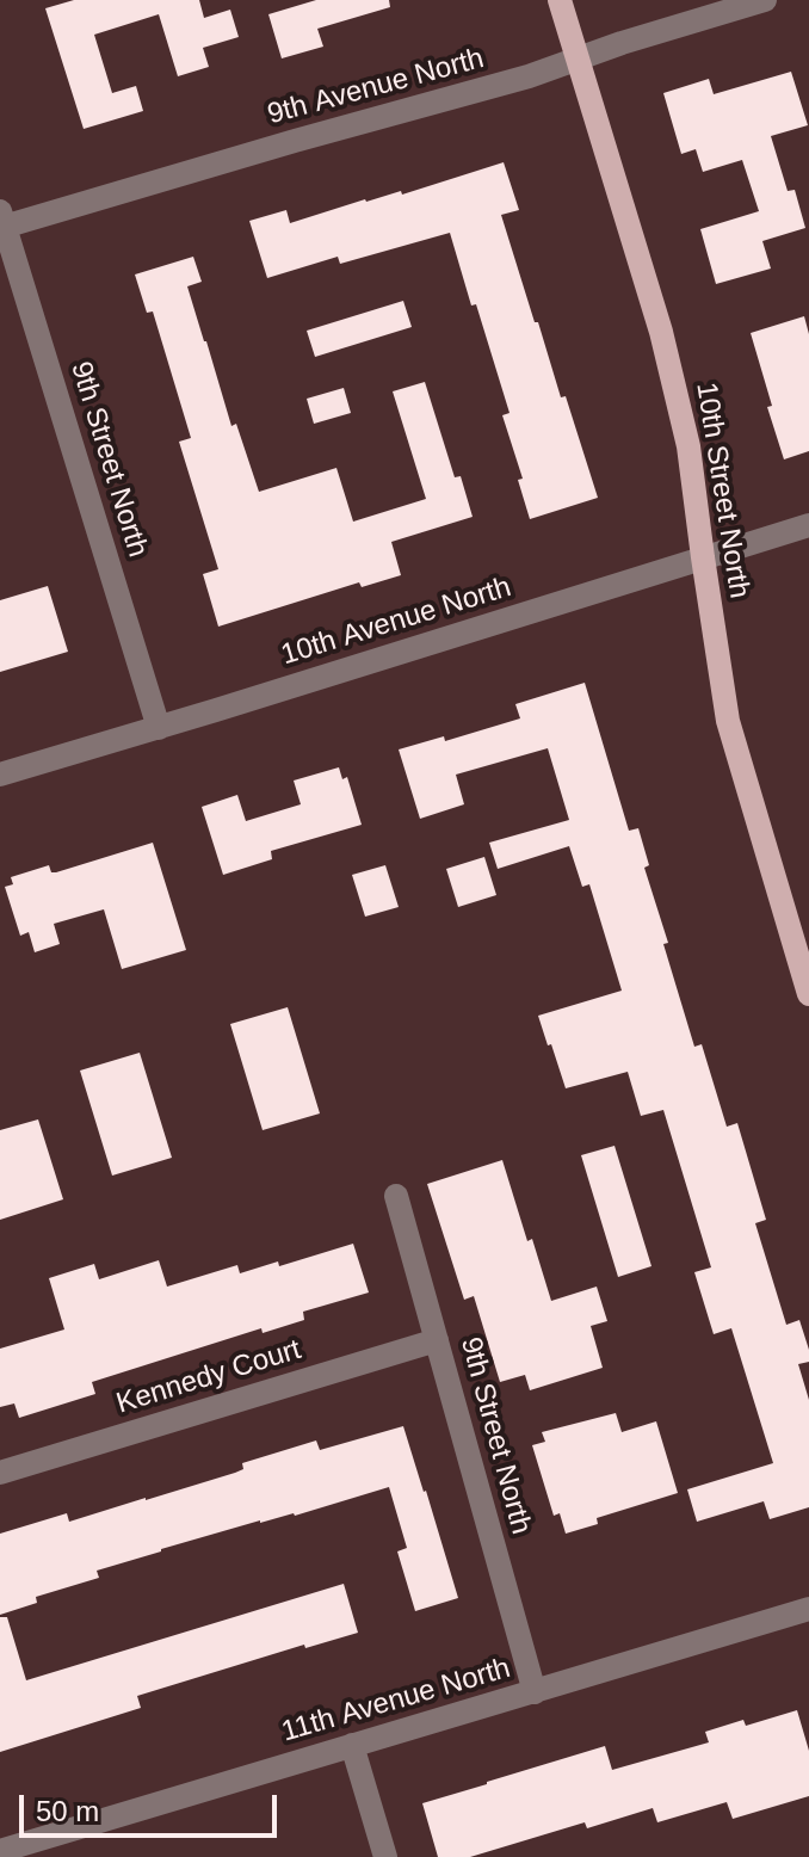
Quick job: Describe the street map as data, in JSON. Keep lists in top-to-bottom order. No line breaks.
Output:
{"streets":{"main road":["10th Street North"],"street":["9th Avenue North","9th Street North","10th Avenue North","Kennedy Court","11th Avenue North"]},"crossings":[["9th Avenue North","9th Street North"],["9th Avenue North","10th Street North"],["9th Street North","10th Avenue North"],["9th Street North","Kennedy Court"],["9th Street North","11th Avenue North"],["10th Street North","10th Avenue North"]],"scale_bar":"50 m"}
